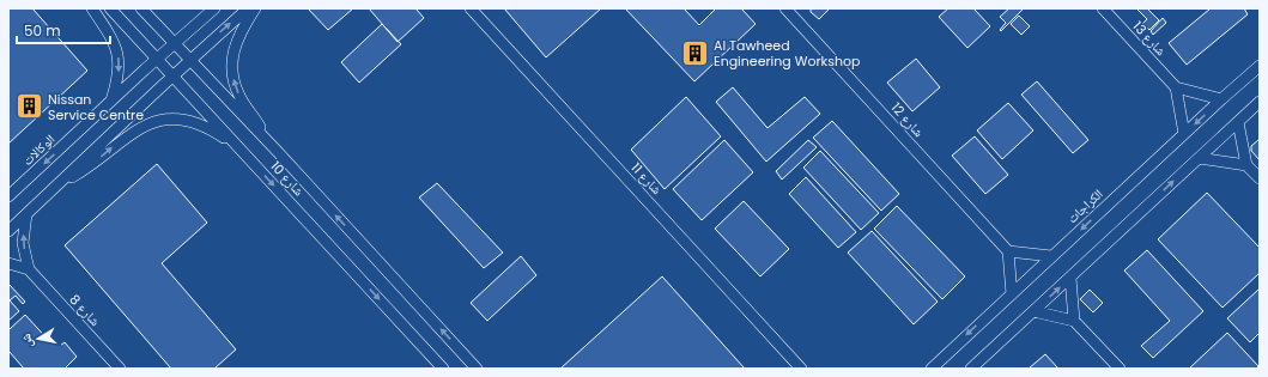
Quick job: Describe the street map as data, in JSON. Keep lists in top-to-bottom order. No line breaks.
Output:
{"streets":{"street":["شارع 13","شارع 12","الوكالات","شارع 10","شارع 11","الكراجات","شارع 8"]},"crossings":[["الوكالات","شارع 10"]],"places":{"building":["Al Tawheed Engineering Workshop","Nissan Service Centre"]},"scale_bar":"50 m","north":"left"}
